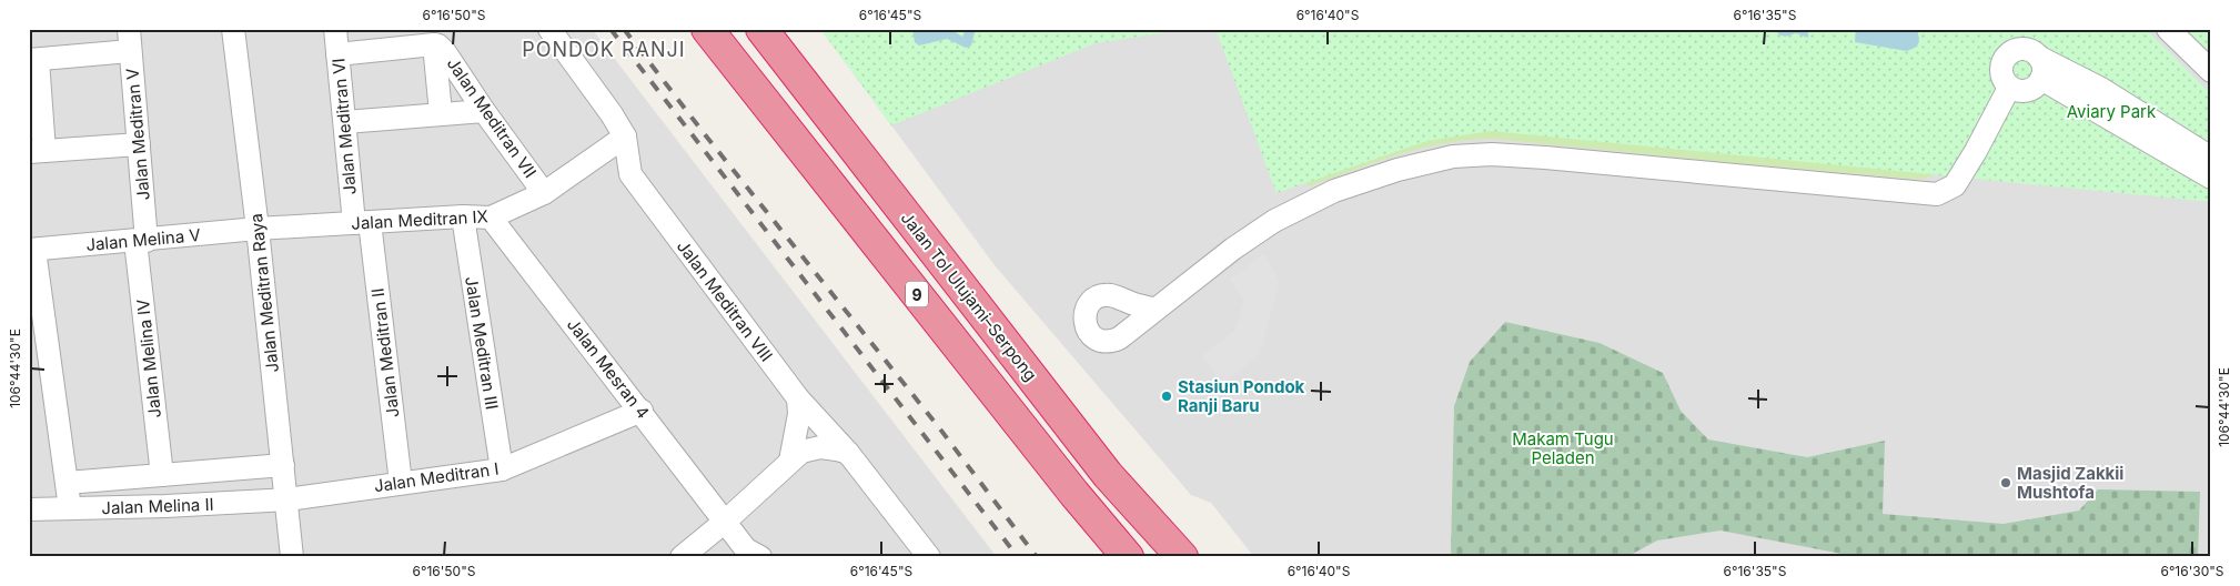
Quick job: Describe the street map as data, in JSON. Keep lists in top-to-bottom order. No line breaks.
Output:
{"streets":{"highway":["9","Jalan Tol Ulujami–Serpong"],"street":["Jalan Meditran VII","Jalan Meditran VI","Jalan Meditran V","Jalan Meditran IX","Jalan Melina V","Jalan Meditran Raya","Jalan Meditran VIII","Jalan Meditran III","Jalan Meditran II","Jalan Melina IV","Jalan Mesran 4","Jalan Meditran I","Jalan Melina II"]},"crossings":[["Jalan Meditran VII","Jalan Meditran VI"],["Jalan Meditran VII","Jalan Meditran IX"],["Jalan Meditran VI","Jalan Meditran IX"],["Jalan Meditran VI","Jalan Meditran II"],["Jalan Meditran V","Jalan Melina V"],["Jalan Meditran V","Jalan Melina IV"],["Jalan Meditran IX","Jalan Melina V"],["Jalan Meditran IX","Jalan Meditran Raya"],["Jalan Meditran IX","Jalan Meditran VIII"],["Jalan Meditran IX","Jalan Meditran III"],["Jalan Meditran IX","Jalan Meditran II"],["Jalan Meditran IX","Jalan Mesran 4"],["Jalan Melina V","Jalan Meditran Raya"],["Jalan Melina V","Jalan Melina IV"],["Jalan Meditran Raya","Jalan Meditran I"],["Jalan Meditran Raya","Jalan Melina II"],["Jalan Meditran III","Jalan Meditran I"],["Jalan Meditran II","Jalan Meditran I"],["Jalan Melina IV","Jalan Melina II"],["Jalan Mesran 4","Jalan Meditran I"],["Jalan Meditran I","Jalan Melina II"]],"districts":["PONDOK RANJI"],"parks":["Aviary Park","Makam Tugu Peladen"],"places":["Stasiun Pondok Ranji Baru","Masjid Zakkii Mushtofa"],"coordinates":["6°16'50\"S","6°16'45\"S","6°16'40\"S","6°16'35\"S","106°44'30\"E","6°16'30\"S"]}
